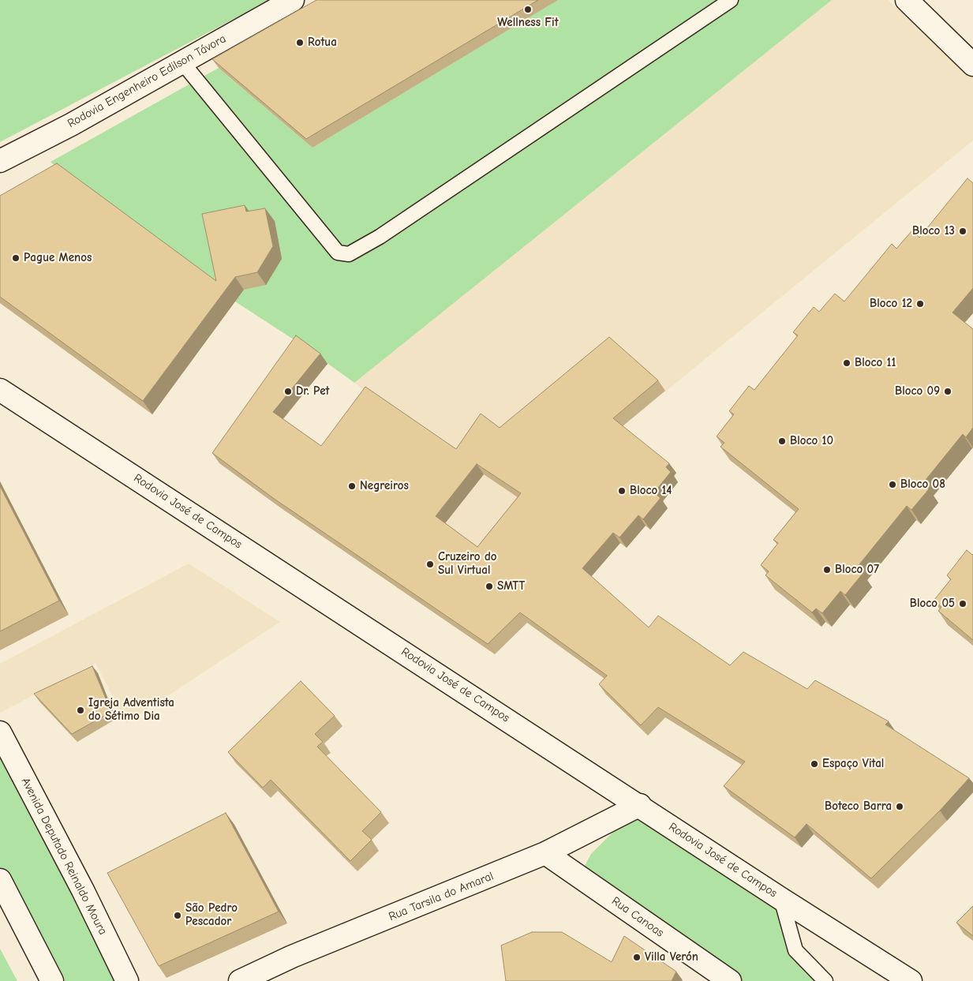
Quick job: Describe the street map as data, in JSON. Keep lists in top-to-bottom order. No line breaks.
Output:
{"streets":{"main road":["Rodovia Engenheiro Edilson Távora","Rodovia José de Campos","Avenida Deputado Reinaldo Moura","Rua Tarsila do Amaral","Rua Canoas"]},"crossings":[["Rodovia José de Campos","Rua Tarsila do Amaral"],["Rua Tarsila do Amaral","Rua Canoas"]],"places":["Wellness Fit","Rotua","Bloco 13","Pague Menos","Bloco 12","Bloco 11","Dr. Pet","Bloco 09","Bloco 10","Bloco 08","Negreiros","Bloco 14","Cruzeiro do Sul Virtual","Bloco 07","SMTT","Bloco 05","Igreja Adventista do Sétimo Dia","Espaço Vital","Boteco Barra","São Pedro Pescador","Villa Verón"]}
